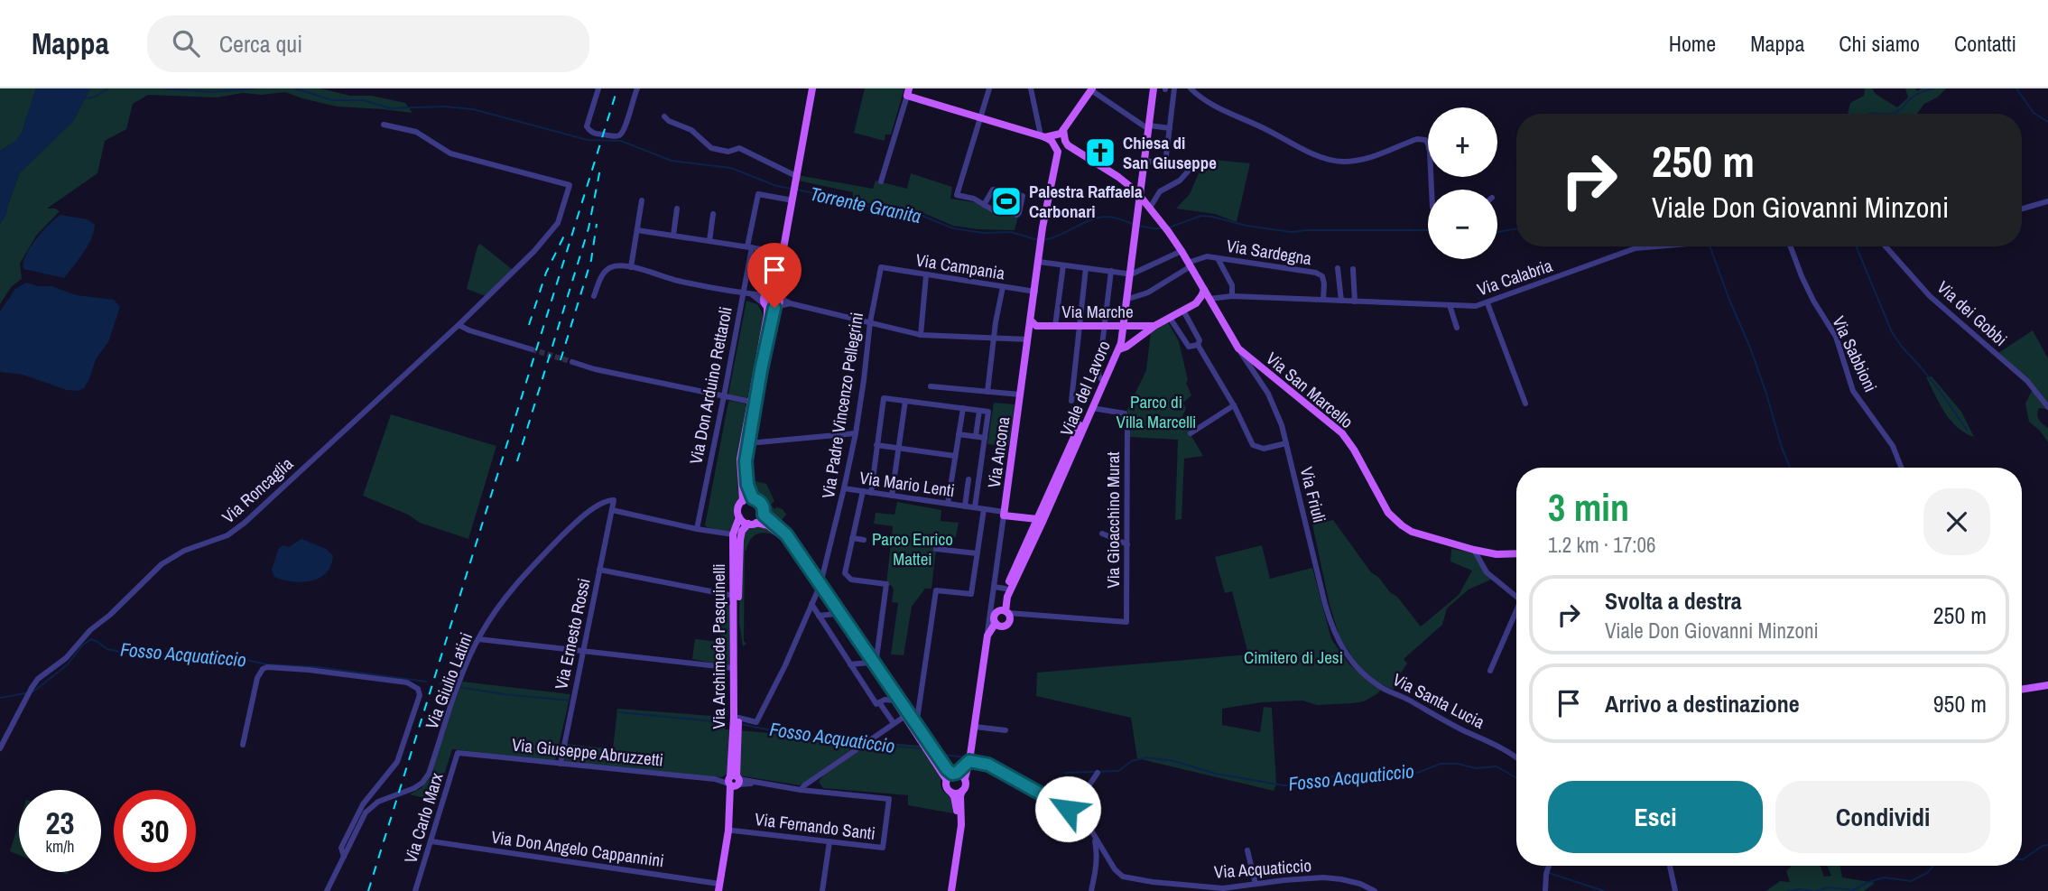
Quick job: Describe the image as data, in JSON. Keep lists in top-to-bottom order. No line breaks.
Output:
{"streets":{"main road":["Via Marche","Viale del Lavoro","Via San Marcello","Via Ancona","Via Mario Lenti","Via Archimede Pasquinelli"],"street":["Via Sardegna","Via Campania","Via Calabria","Via dei Gobbi","Via Sabbioni","Via Don Arduino Rettaroli","Via Padre Vincenzo Pellegrini","Via Roncaglia","Via Friuli","Via Gioacchino Murat","Via Ernesto Rossi","Via Giulio Latini","Via Santa Lucia","Via Giuseppe Abruzzetti","Via Carlo Marx","Via Fernando Santi","Via Don Angelo Cappannini","Via Acquaticcio"]},"crossings":[["Via Sardegna","Via Calabria"],["Via Sardegna","Via San Marcello"],["Via Campania","Via Padre Vincenzo Pellegrini"],["Via Campania","Via Ancona"],["Via Calabria","Via Marche"],["Via Calabria","Via San Marcello"],["Via Marche","Viale del Lavoro"],["Via Marche","Via San Marcello"],["Via Marche","Via Ancona"],["Viale del Lavoro","Via San Marcello"],["Viale del Lavoro","Via Ancona"],["Viale del Lavoro","Via Mario Lenti"],["Viale del Lavoro","Via Gioacchino Murat"],["Via San Marcello","Via Friuli"],["Via Padre Vincenzo Pellegrini","Via Mario Lenti"],["Via Padre Vincenzo Pellegrini","Via Archimede Pasquinelli"],["Via Ancona","Via Mario Lenti"],["Via Ancona","Via Acquaticcio"],["Via Friuli","Via Santa Lucia"],["Via Ernesto Rossi","Via Giulio Latini"],["Via Ernesto Rossi","Via Giuseppe Abruzzetti"],["Via Archimede Pasquinelli","Via Giuseppe Abruzzetti"],["Via Archimede Pasquinelli","Via Fernando Santi"],["Via Archimede Pasquinelli","Via Don Angelo Cappannini"],["Via Giuseppe Abruzzetti","Via Carlo Marx"],["Via Giuseppe Abruzzetti","Via Fernando Santi"],["Via Carlo Marx","Via Don Angelo Cappannini"]],"water":["Torrente Granita","Fosso Acquaticcio"],"parks":["Parco di Villa Marcelli","Parco Enrico Mattei","Cimitero di Jesi"],"places":{"church":["Chiesa di San Giuseppe"],"sports":["Palestra Raffaela Carbonari"]},"page":{"header":"Mappa","search":"Cerca qui","nav":["Home","Mappa","Chi siamo","Contatti"],"map_buttons":["+","−"],"turn":["250 m","Viale Don Giovanni Minzoni"],"heading":["3 min","1.2 km · 17:06"],"list":[{"name":"Svolta a destra","note":"Viale Don Giovanni Minzoni","value":"250 m"},{"name":"Arrivo a destinazione","value":"950 m"}],"buttons":["Esci","Condividi"],"speed":"23 km/h","limit":"30"}}
